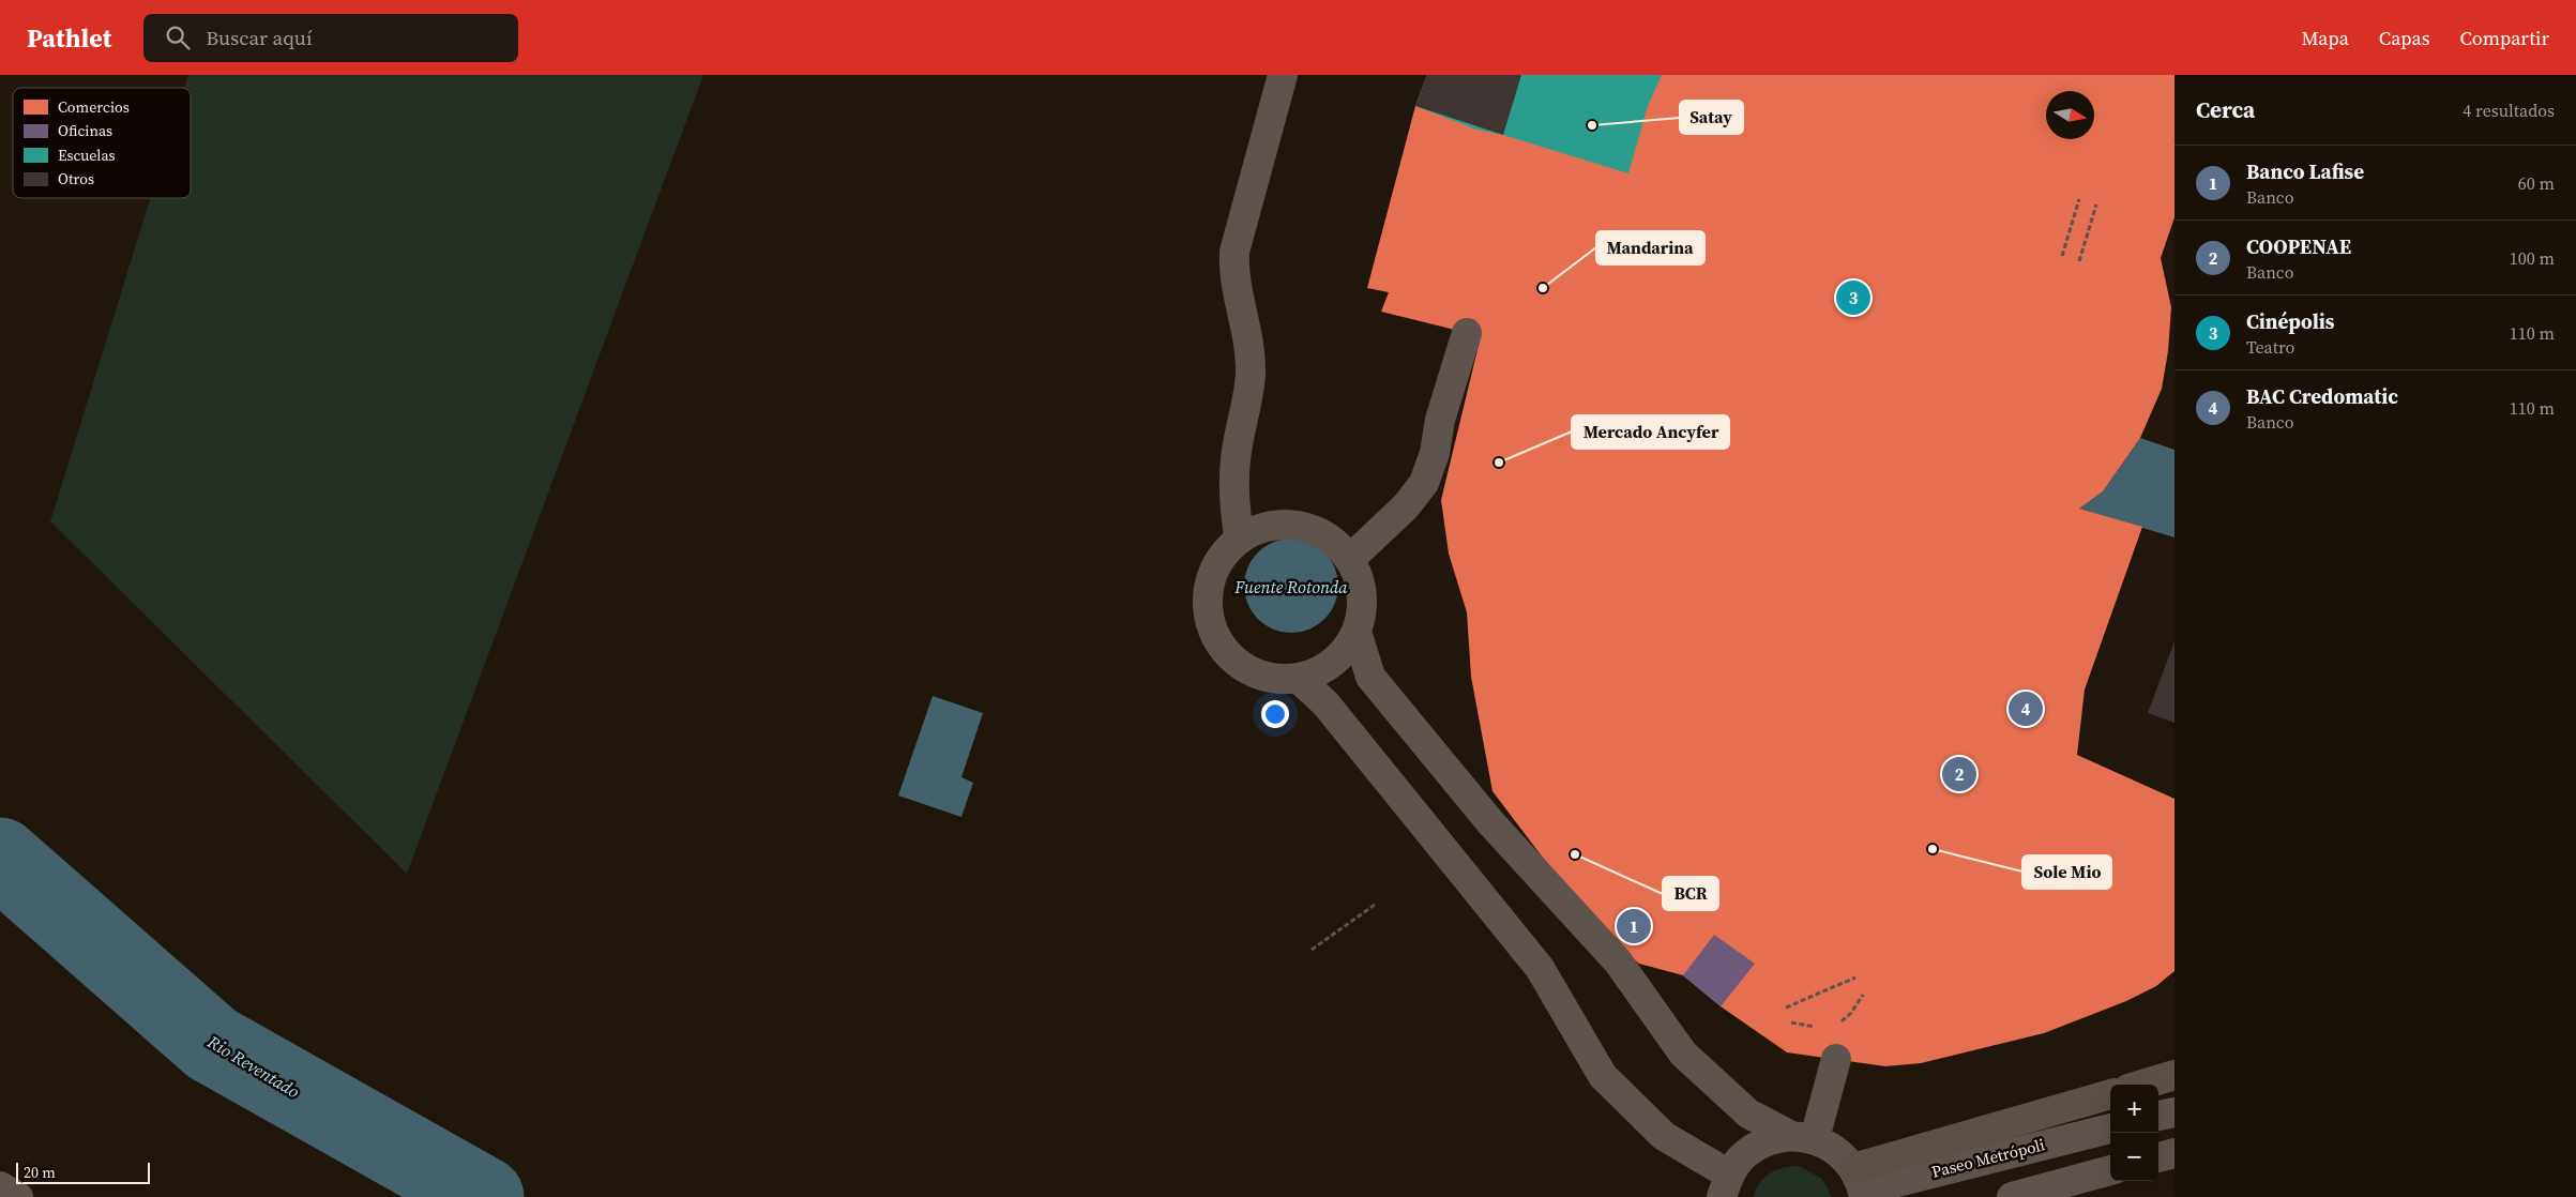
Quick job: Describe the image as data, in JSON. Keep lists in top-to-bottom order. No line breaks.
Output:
{"streets":{"lane":["Paseo Metrópoli"]},"water":["Fuente Rotonda","Rio Reventado"],"places":["Satay","Mandarina","Mercado Ancyfer","Sole Mio","BCR"],"legend":["Comercios","Oficinas","Escuelas","Otros"],"scale_bar":"20 m","north":"right","page":{"header":"Pathlet","search":"Buscar aquí","nav":["Mapa","Capas","Compartir"],"heading":["Cerca","4 resultados"],"list":[{"mark":"1","name":"Banco Lafise","note":"Banco","value":"60 m"},{"mark":"2","name":"COOPENAE","note":"Banco","value":"100 m"},{"mark":"3","name":"Cinépolis","note":"Teatro","value":"110 m"},{"mark":"4","name":"BAC Credomatic","note":"Banco","value":"110 m"}],"pins":["3","4","2","1"],"map_buttons":["+","−"],"scale":"20 m"}}
